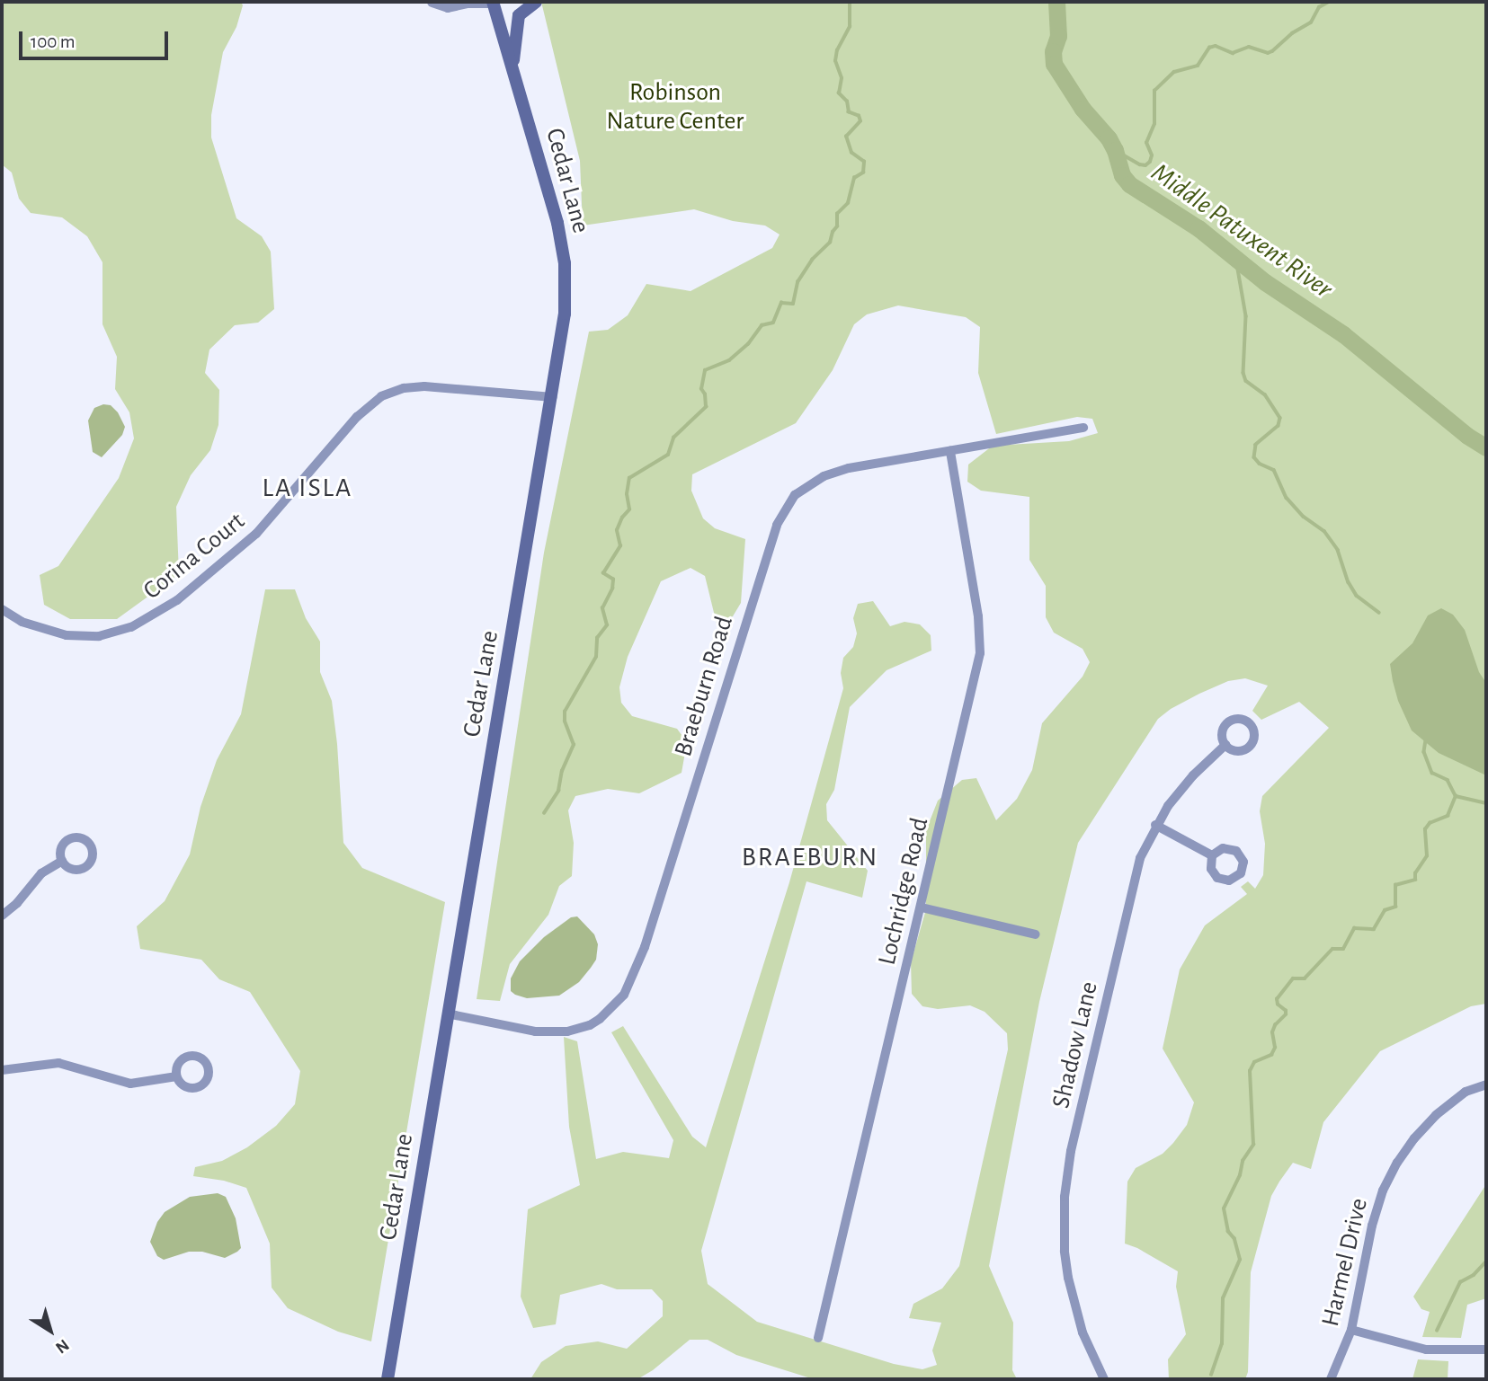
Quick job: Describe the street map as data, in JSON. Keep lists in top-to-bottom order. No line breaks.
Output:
{"streets":{"main road":["Cedar Lane"],"street":["Corina Court","Braeburn Road","Lochridge Road","Shadow Lane","Harmel Drive"]},"crossings":[["Cedar Lane","Corina Court"],["Cedar Lane","Braeburn Road"],["Braeburn Road","Lochridge Road"]],"districts":["LA ISLA","BRAEBURN"],"water":["Middle Patuxent River"],"parks":["Robinson Nature Center"],"scale_bar":"100 m","north":"bottom right"}
